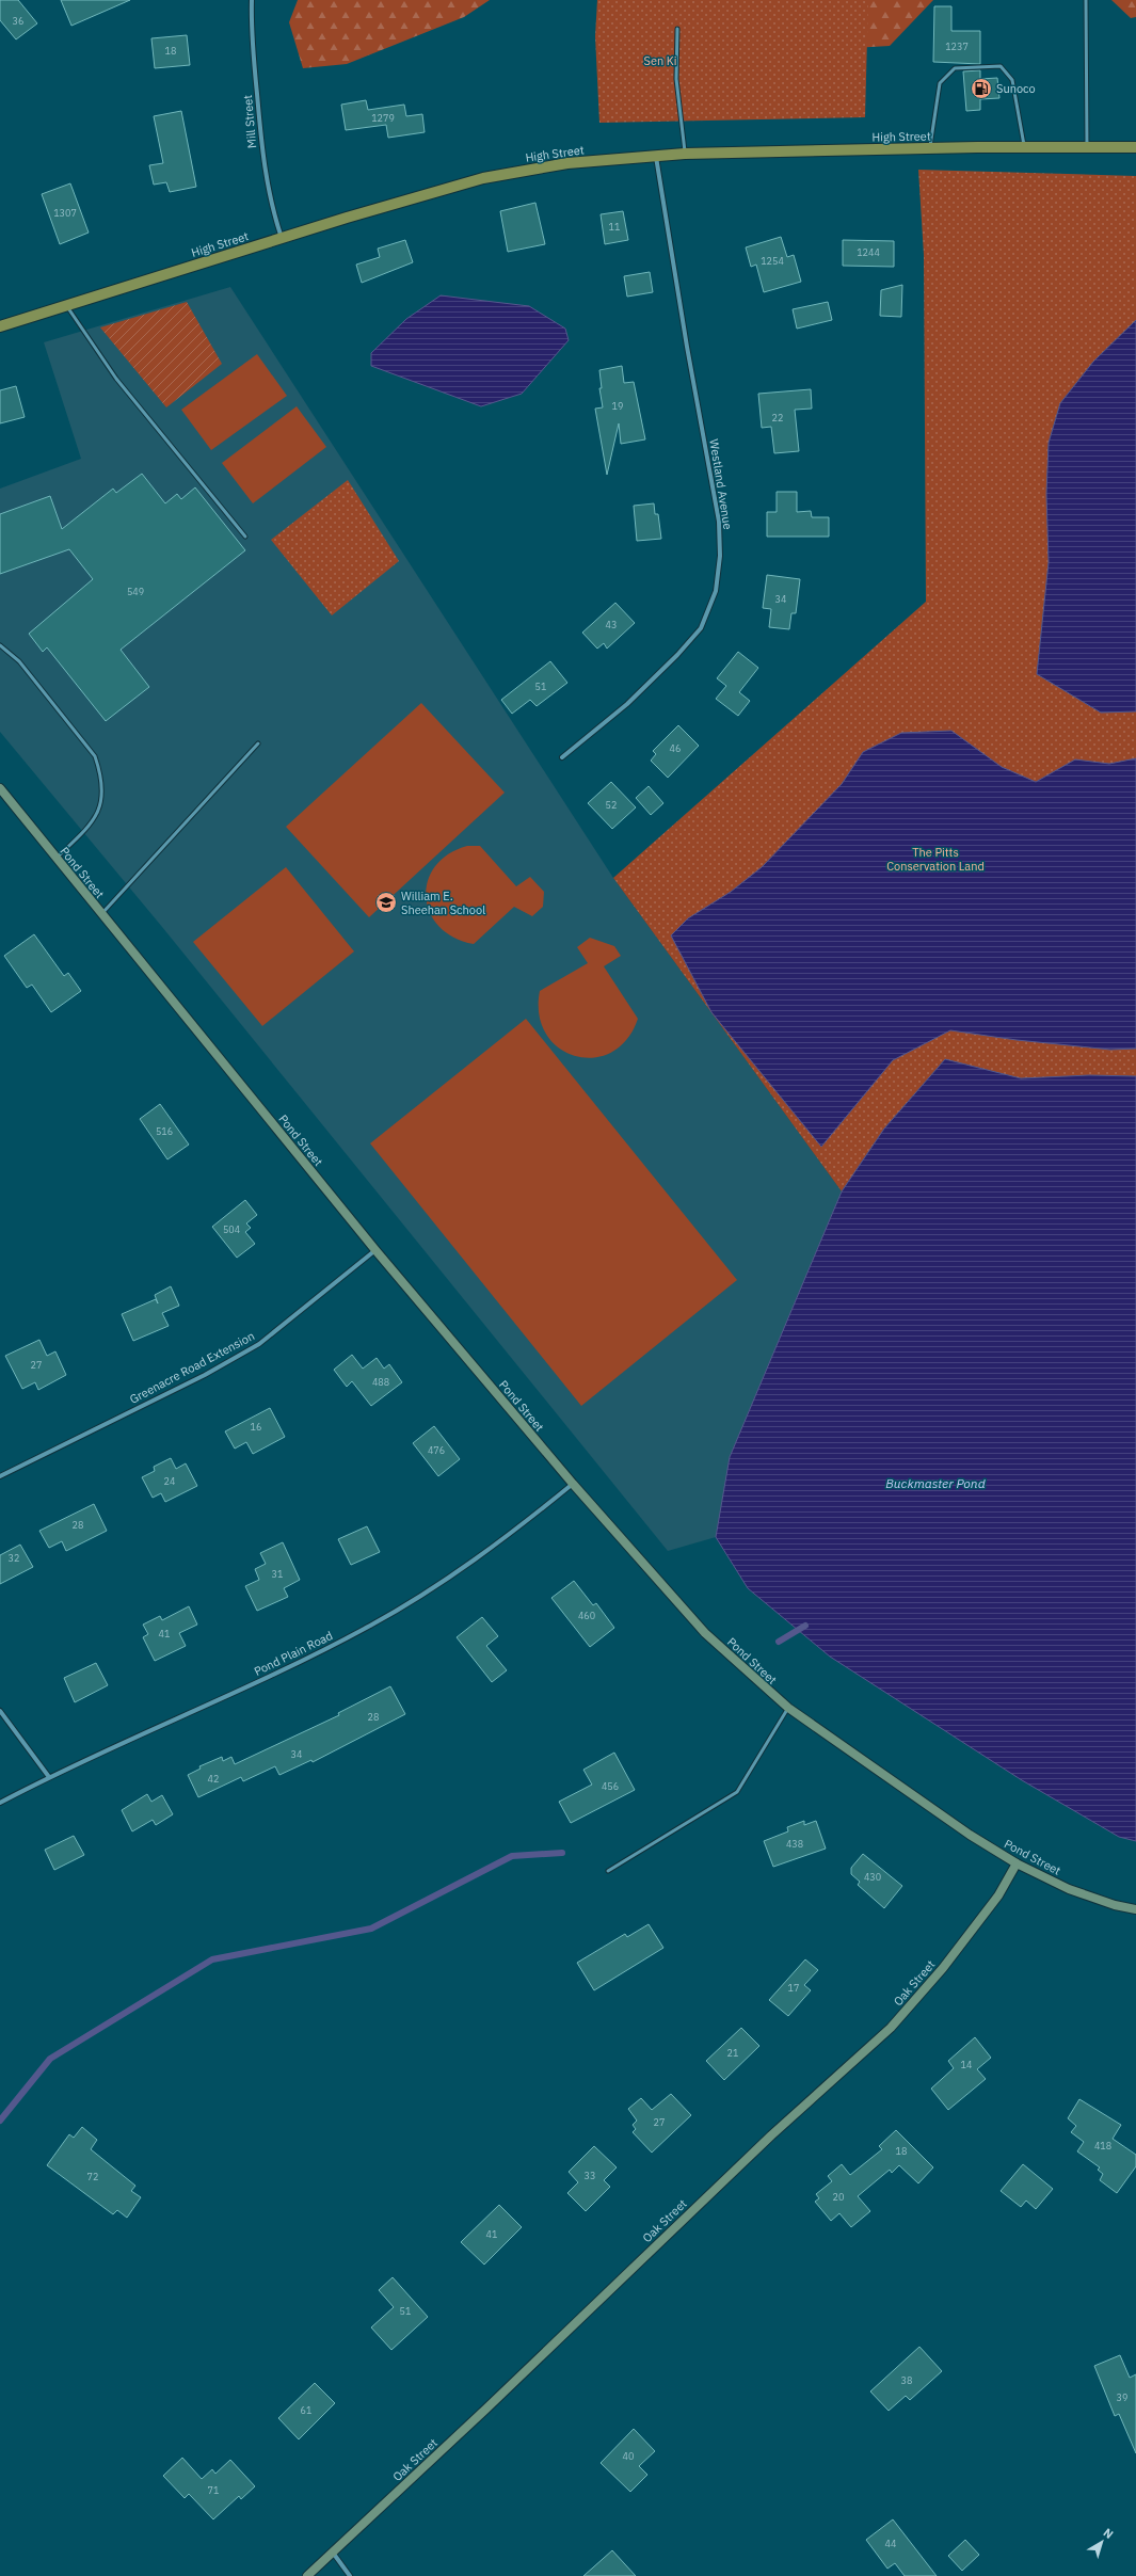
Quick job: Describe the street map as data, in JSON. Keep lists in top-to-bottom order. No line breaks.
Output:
{"streets":{"main road":["High Street"],"street":["Mill Street","Westland Avenue","Pond Street","Greenacre Road Extension","Pond Plain Road","Oak Street"]},"crossings":[["Mill Street","High Street"],["High Street","Westland Avenue"],["Pond Street","Greenacre Road Extension"],["Pond Street","Pond Plain Road"],["Pond Street","Oak Street"]],"water":["Buckmaster Pond"],"parks":["Sen Ki","The Pitts Conservation Land"],"places":{"fuel station":["Sunoco"],"school or university":["William E. Sheehan School"]},"house_numbers":["36","1237","18","1279","1307","11","1244","1254","19","22","549","34","43","51","46","52","516","504","27","488","16","476","24","28","32","31","460","41","28","34","42","456","438","430","17","21","14","27","418","18","33","72","20","41","51","38","39","61","40","71","44"],"north":"top right"}
